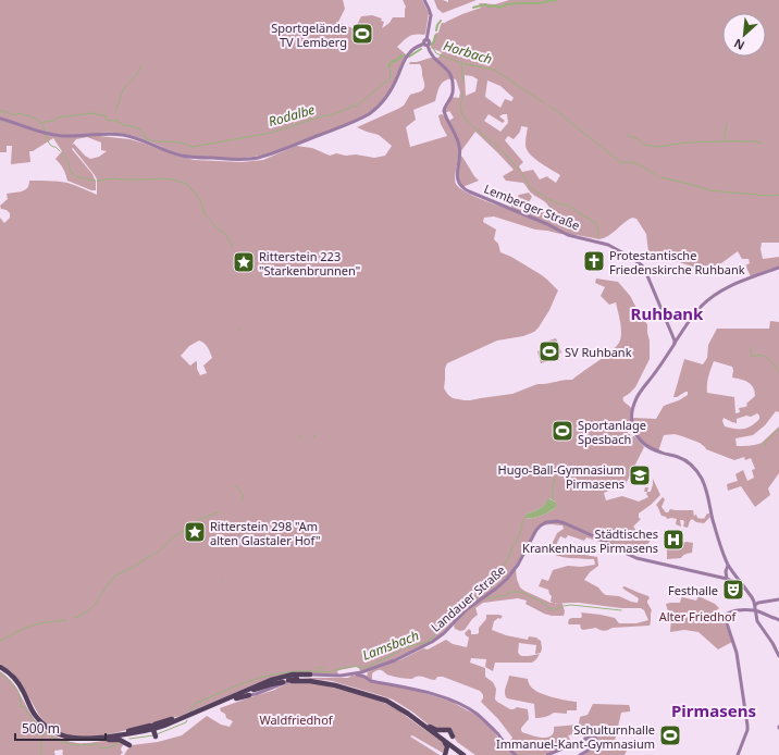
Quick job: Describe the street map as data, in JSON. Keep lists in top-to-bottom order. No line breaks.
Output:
{"streets":{"main road":["Lemberger Straße","Landauer Straße"]},"districts":["Ruhbank","Pirmasens"],"water":["Horbach","Rodalbe","Lamsbach"],"parks":["Alter Friedhof","Waldfriedhof"],"places":{"sports":["Sportgelände TV Lemberg","SV Ruhbank","Sportanlage Spesbach","Schulturnhalle Immanuel-Kant-Gymnasium"],"church":["Protestantische Friedenskirche Ruhbank"],"place":["Ritterstein 223 \"Starkenbrunnen\"","Ritterstein 298 \"Am alten Glastaler Hof\""],"school or university":["Hugo-Ball-Gymnasium Pirmasens"],"hospital":["Städtisches Krankenhaus Pirmasens"],"theatre":["Festhalle"]},"scale_bar":"500 m","north":"bottom left"}
